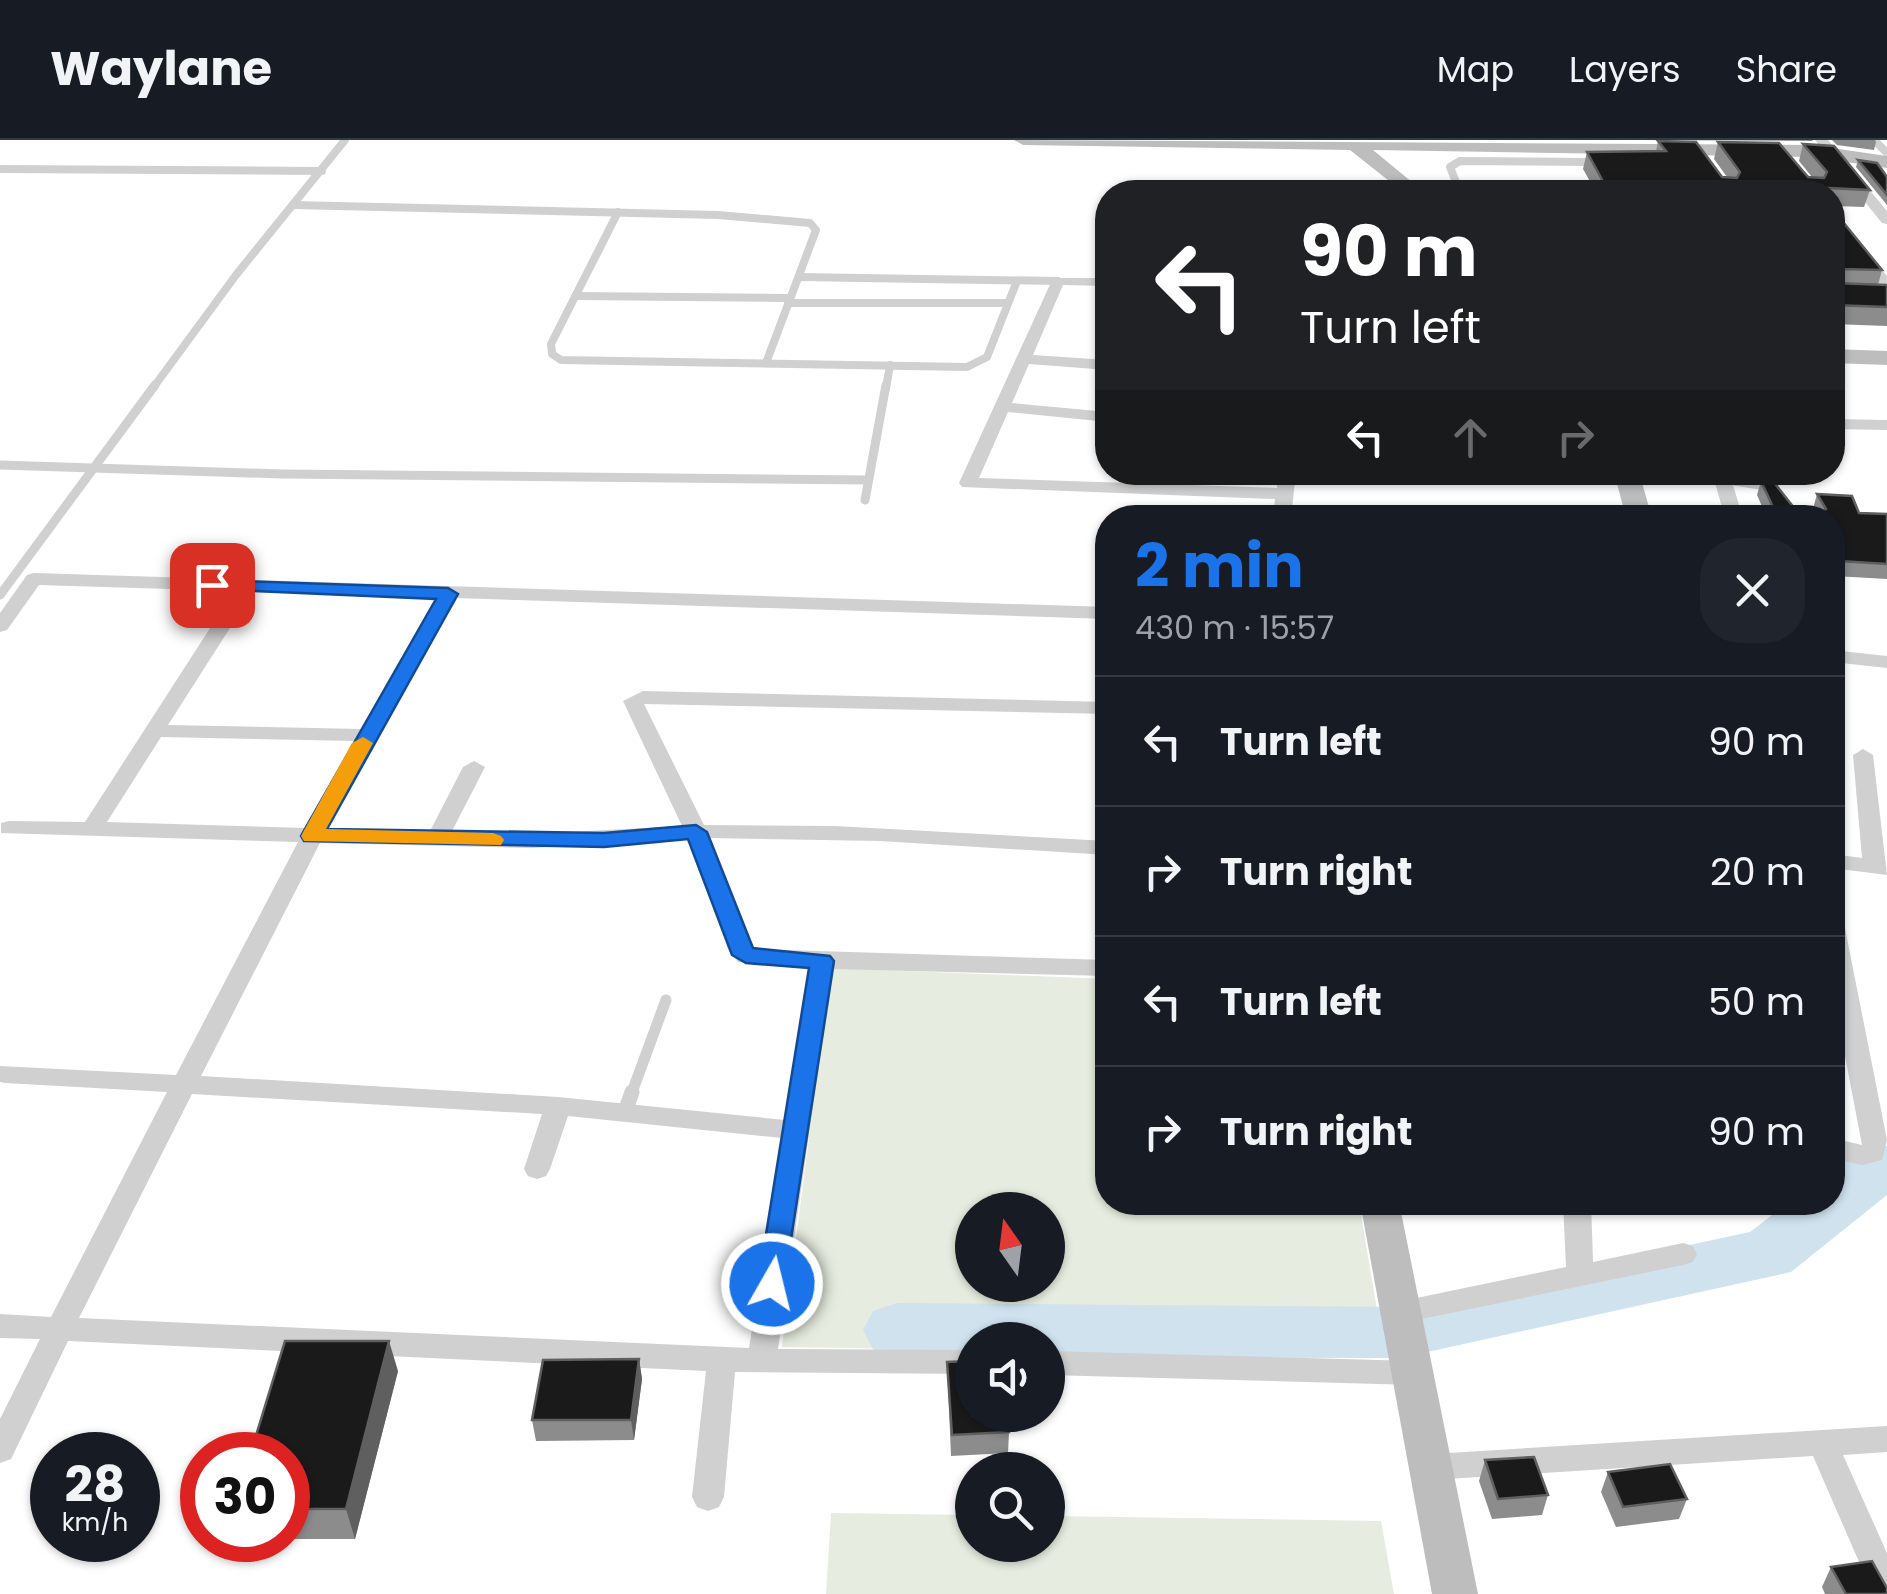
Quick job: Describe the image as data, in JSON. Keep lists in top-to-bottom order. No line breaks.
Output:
{"north":"top","page":{"header":"Waylane","nav":["Map","Layers","Share"],"turn":["90 m","Turn left"],"heading":["2 min","430 m · 15:57"],"list":[{"name":"Turn left","value":"90 m"},{"name":"Turn right","value":"20 m"},{"name":"Turn left","value":"50 m"},{"name":"Turn right","value":"90 m"}],"speed":"28 km/h","limit":"30"}}
